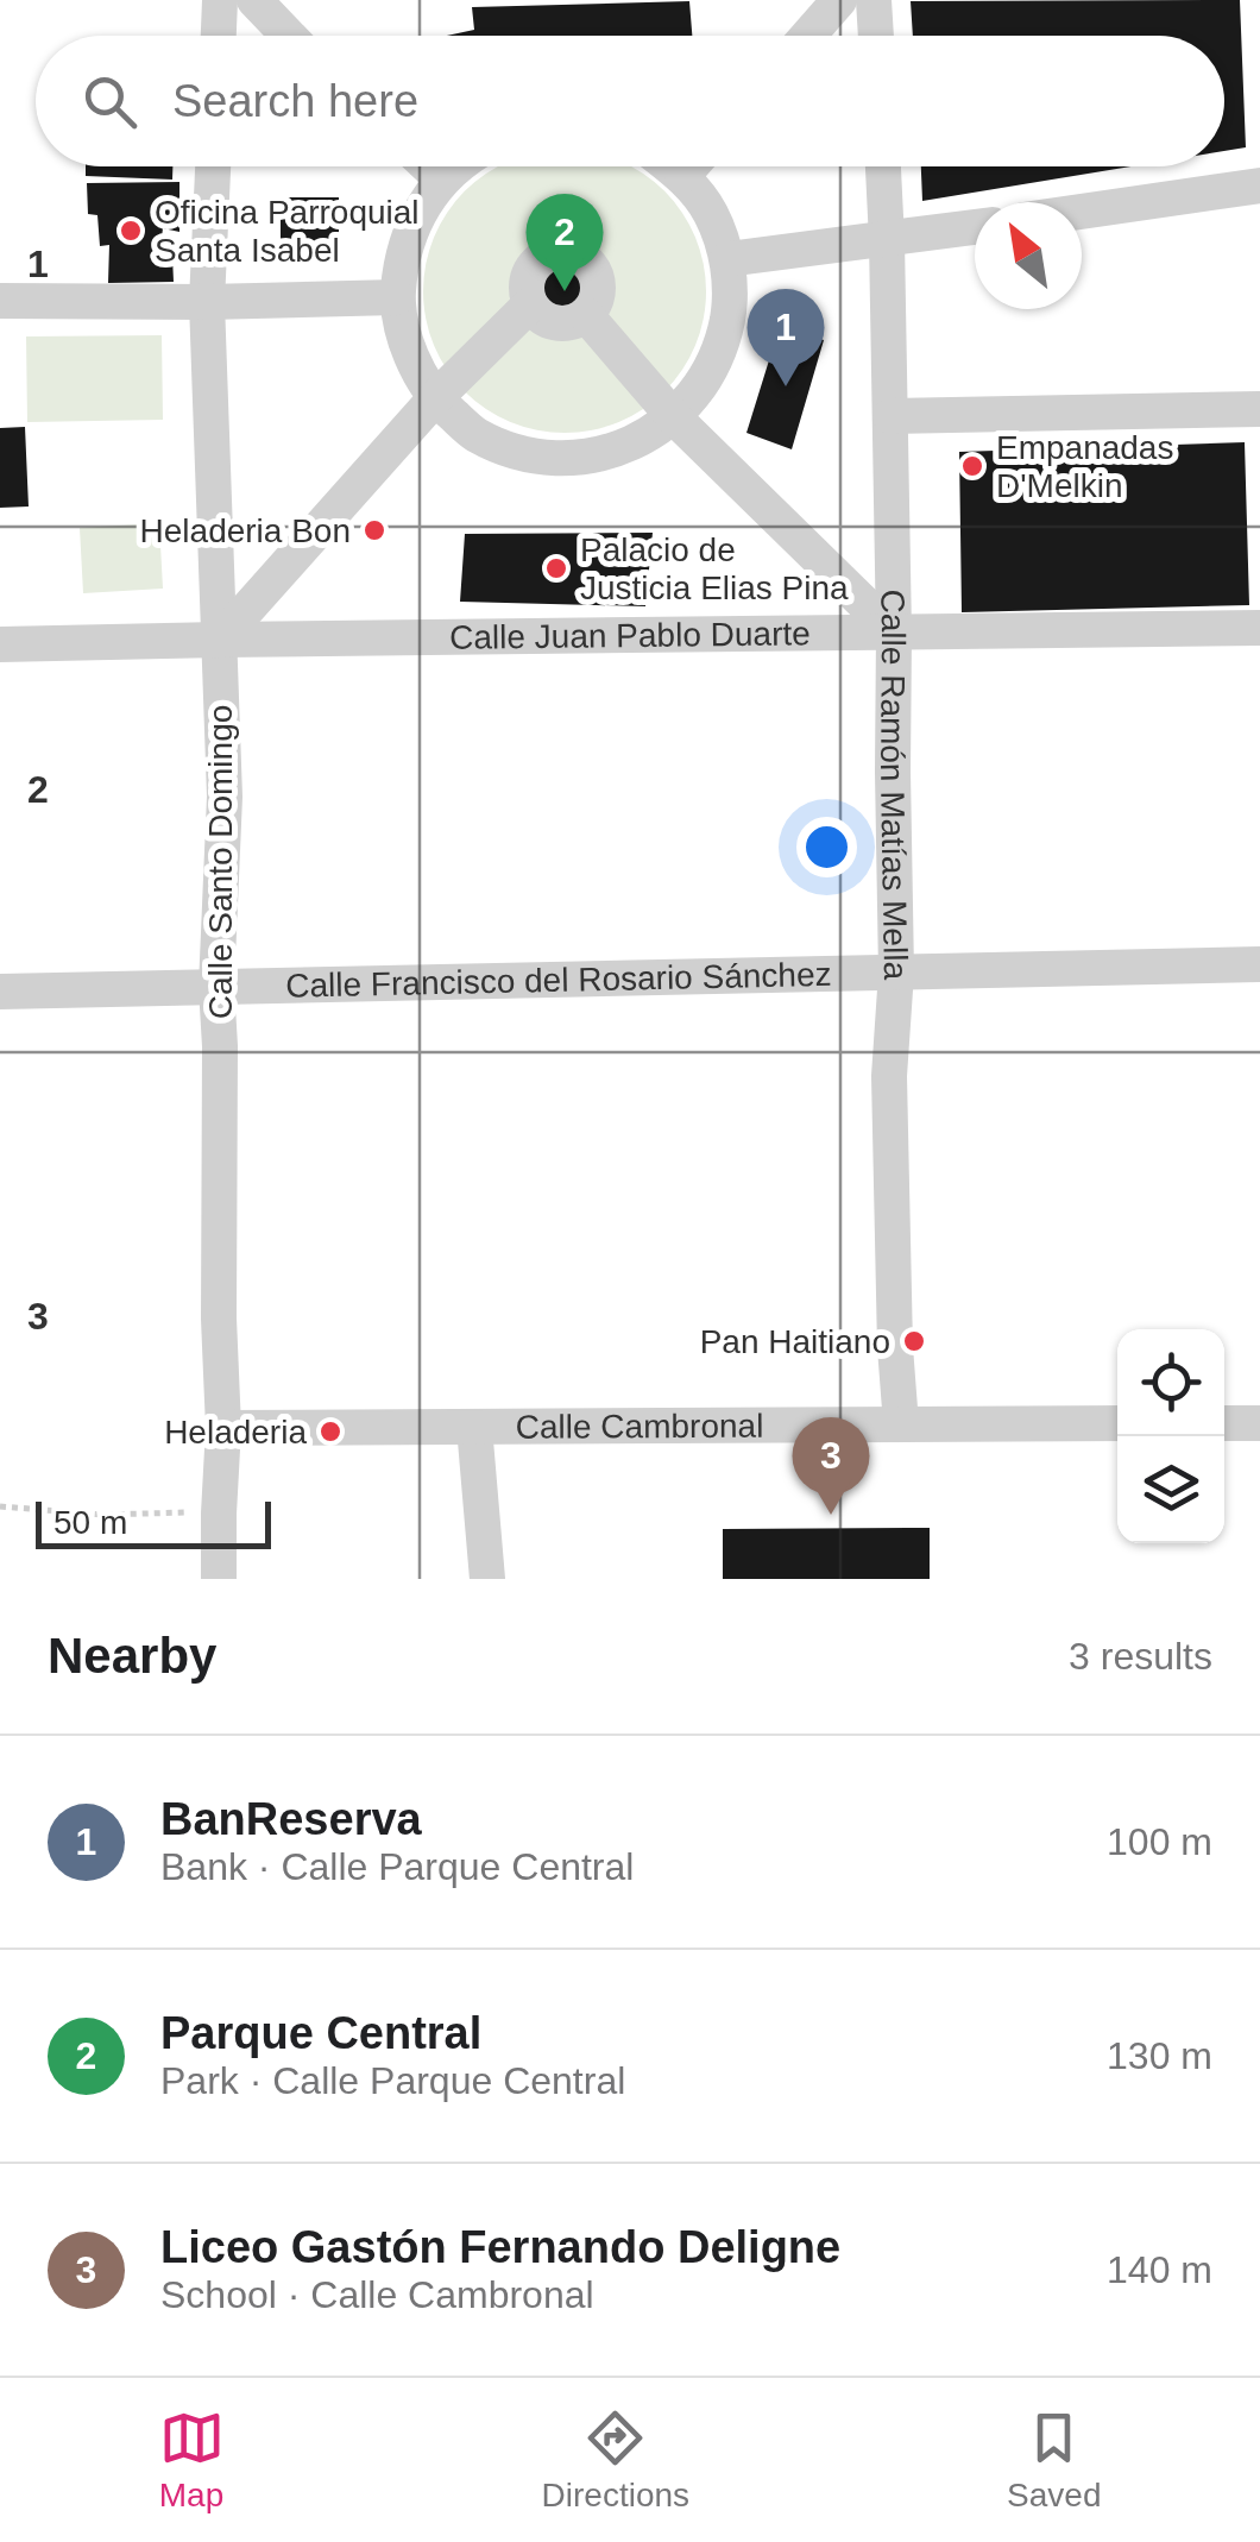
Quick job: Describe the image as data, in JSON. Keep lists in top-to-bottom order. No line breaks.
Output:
{"streets":{"street":["Calle Juan Pablo Duarte","Calle Ramón Matías Mella","Calle Santo Domingo","Calle Francisco del Rosario Sánchez","Calle Cambronal"]},"crossings":[["Calle Juan Pablo Duarte","Calle Ramón Matías Mella"],["Calle Juan Pablo Duarte","Calle Santo Domingo"],["Calle Ramón Matías Mella","Calle Francisco del Rosario Sánchez"],["Calle Ramón Matías Mella","Calle Cambronal"],["Calle Santo Domingo","Calle Francisco del Rosario Sánchez"],["Calle Santo Domingo","Calle Cambronal"]],"places":["Oficina Parroquial Santa Isabel","Empanadas D'Melkin","Heladeria Bon","Palacio de Justicia Elias Pina","Pan Haitiano","Heladeria"],"scale_bar":"50 m","north":"top left","page":{"search":"Search here","pins":["2","1","3"],"scale":"50 m","heading":["Nearby","3 results"],"list":[{"mark":"1","name":"BanReserva","note":"Bank · Calle Parque Central","value":"100 m"},{"mark":"2","name":"Parque Central","note":"Park · Calle Parque Central","value":"130 m"},{"mark":"3","name":"Liceo Gastón Fernando Deligne","note":"School · Calle Cambronal","value":"140 m"}],"nav":["Map","Directions","Saved"]},"grid":{"rows":["1","2","3"]}}
